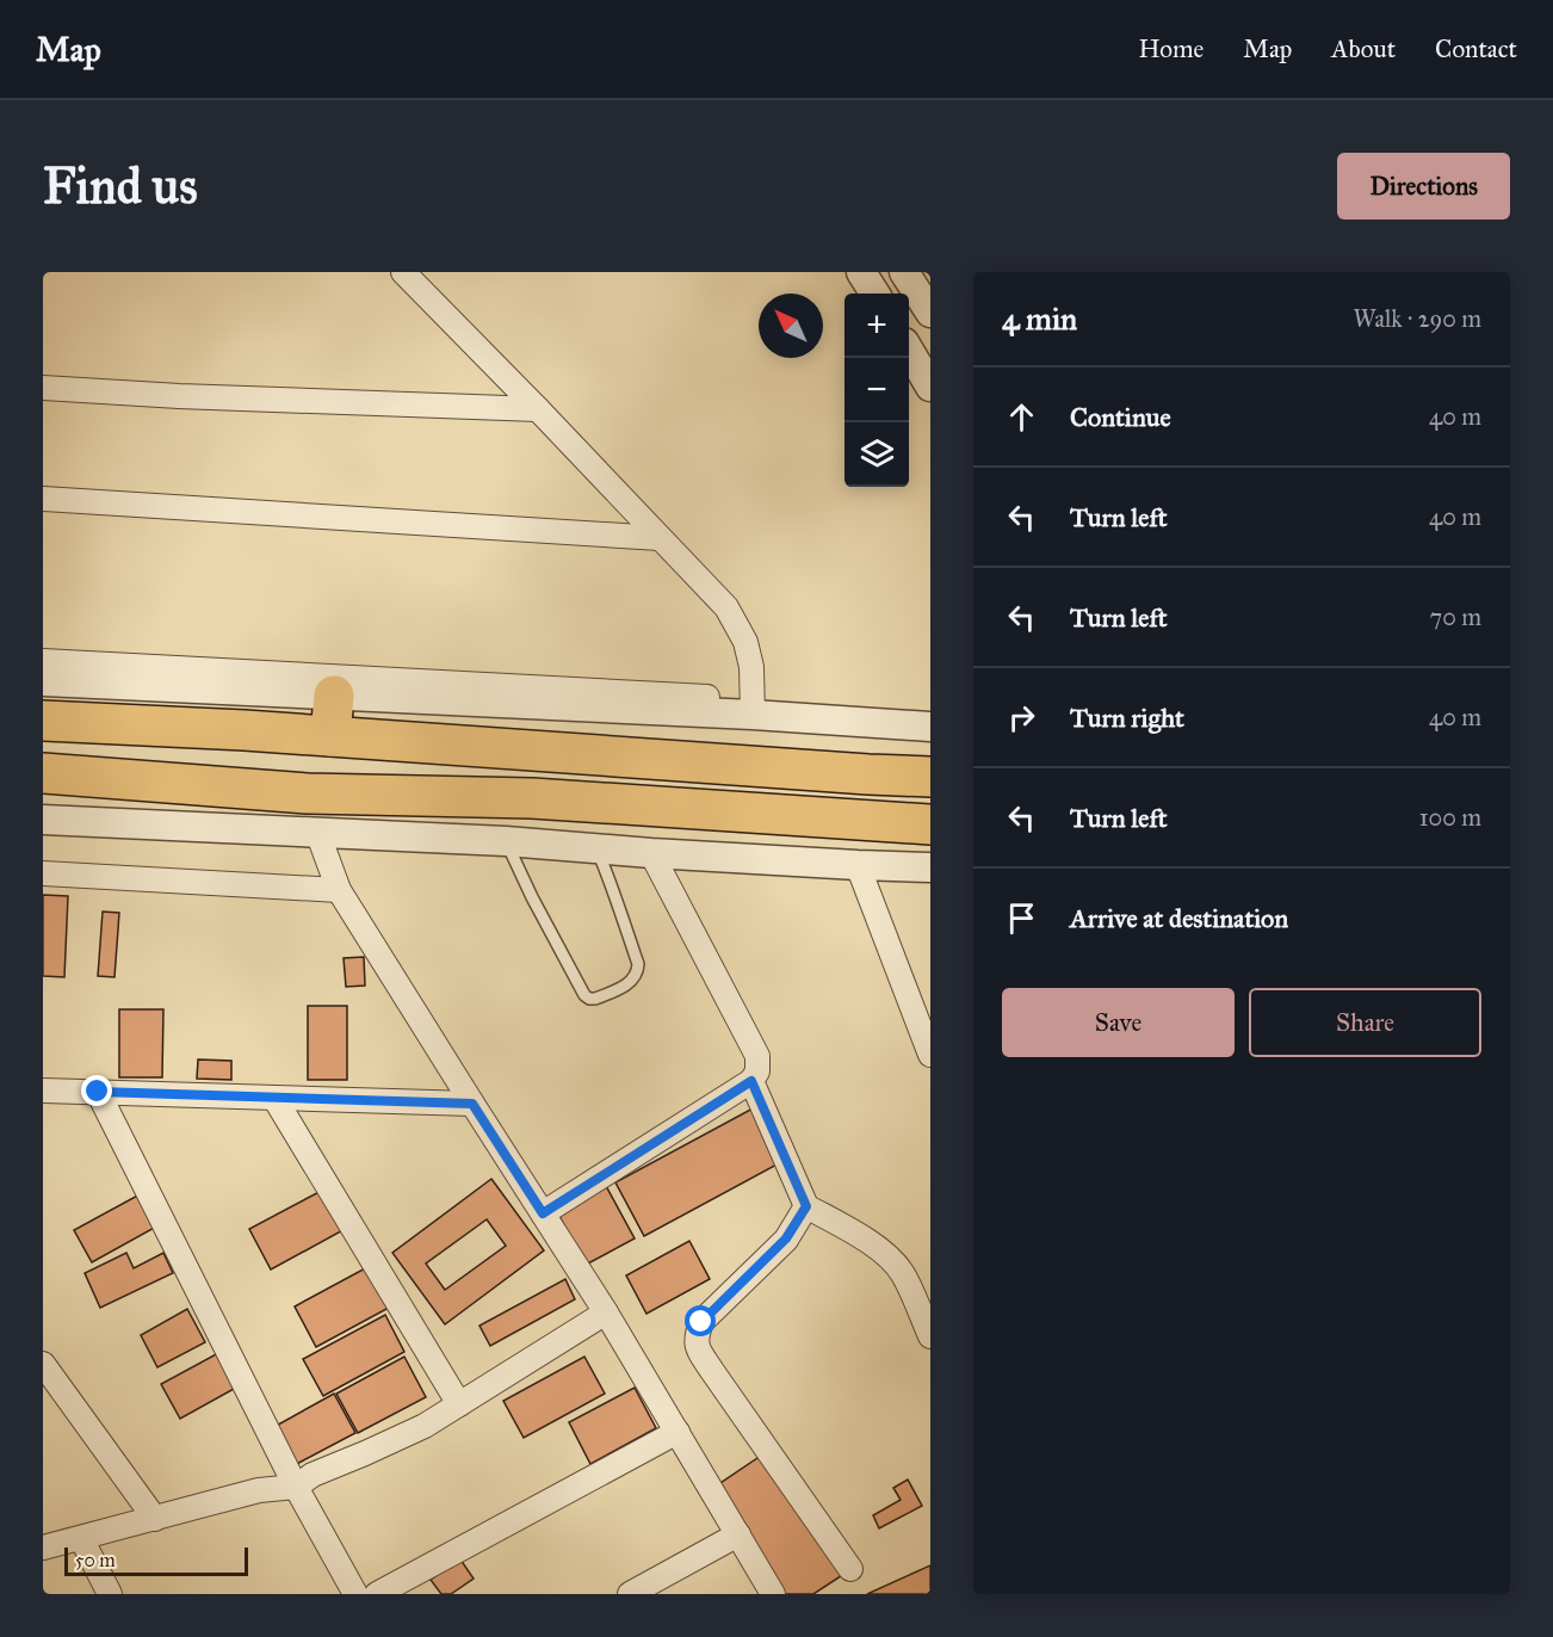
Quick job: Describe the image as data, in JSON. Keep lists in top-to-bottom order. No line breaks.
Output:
{"scale_bar":"50 m","north":"top left","page":{"header":"Map","nav":["Home","Map","About","Contact"],"buttons":["Directions",["Save","Share"]],"title":"Find us","heading":["4 min","Walk · 290 m"],"map_buttons":["+","−"],"list":[["Continue","40 m"],["Turn left","40 m"],["Turn left","70 m"],["Turn right","40 m"],["Turn left","100 m"],"Arrive at destination"],"scale":"50 m"}}
